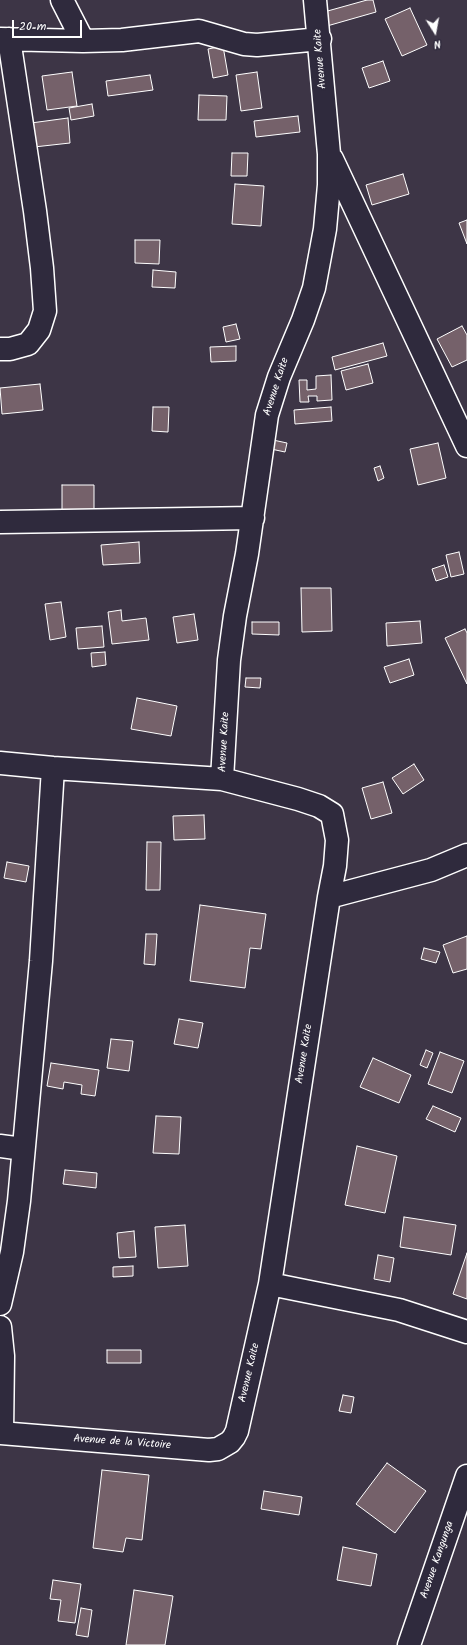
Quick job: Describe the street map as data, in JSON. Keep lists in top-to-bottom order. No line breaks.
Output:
{"streets":{"street":["Avenue Kaite","Avenue de la Victoire","Avenue Kangunga"]},"crossings":[["Avenue Kaite","Avenue de la Victoire"]],"scale_bar":"20 m","north":"bottom"}
